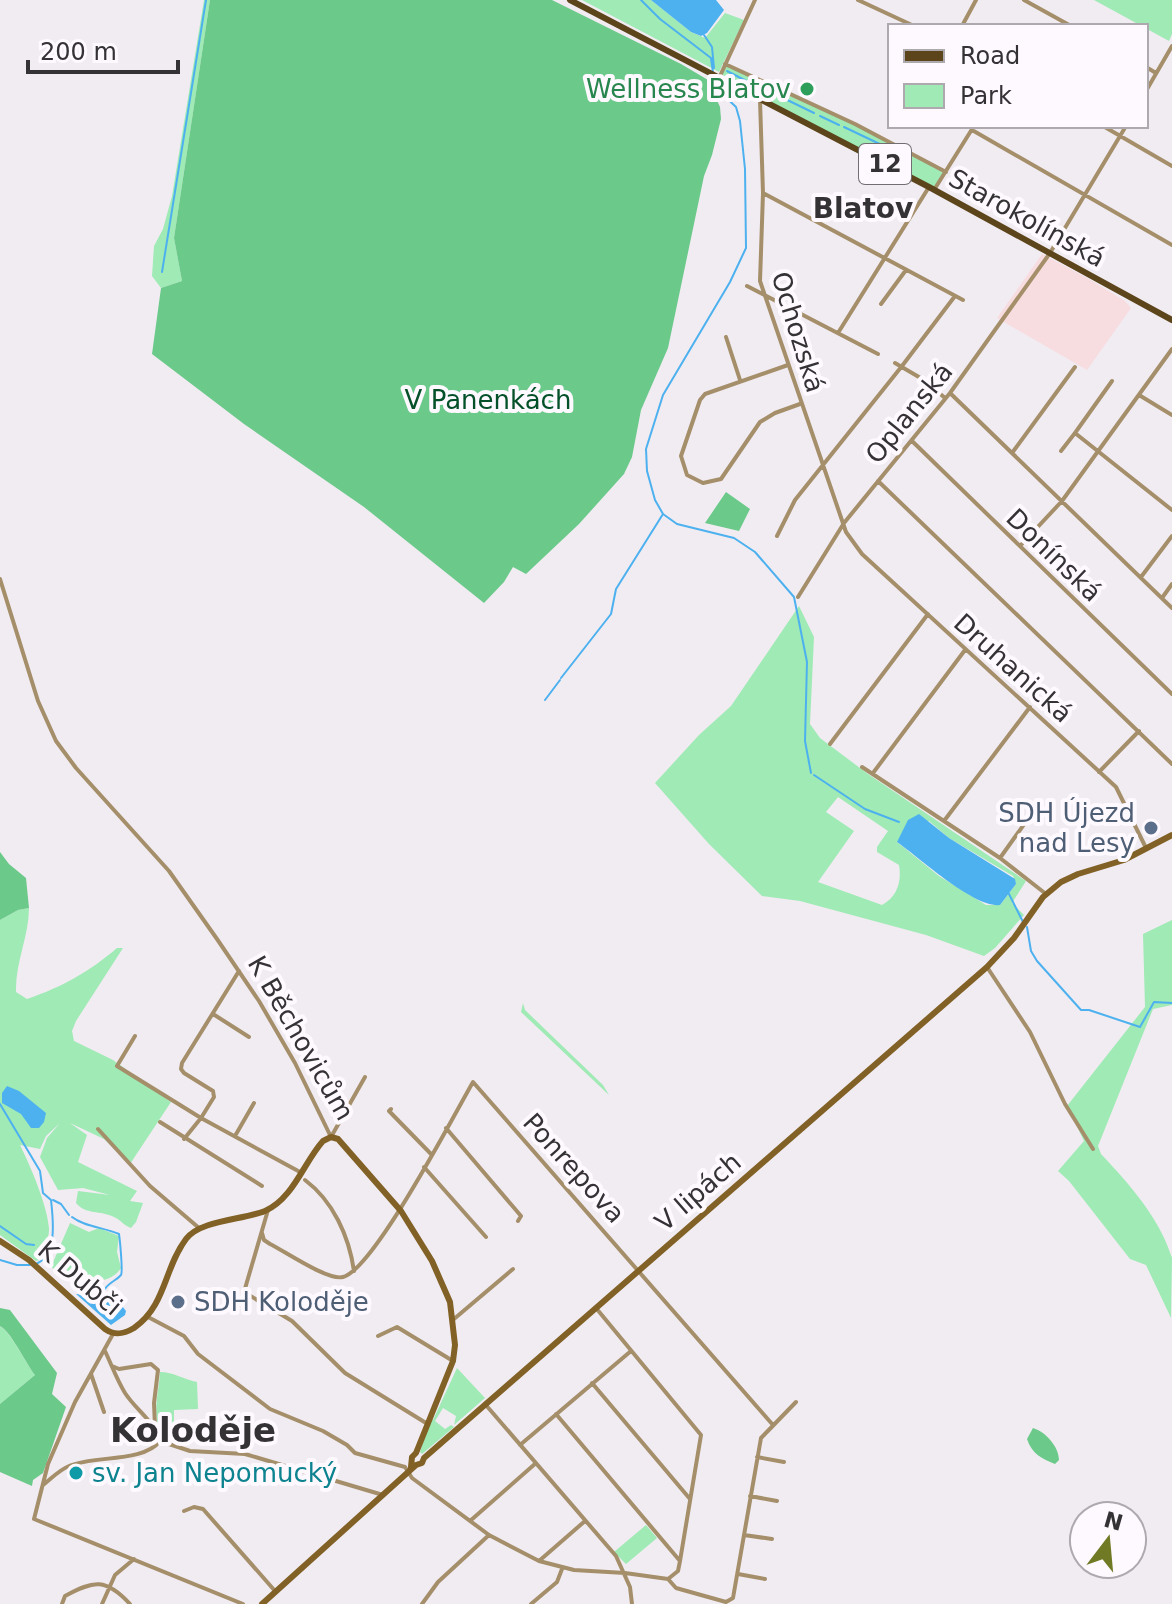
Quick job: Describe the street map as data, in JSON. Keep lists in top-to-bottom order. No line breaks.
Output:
{"streets":{"main road":["12","Starokolínská"],"street":["Ochozská","Oplanská","Donínská","Druhanická","K Běchovicům","Ponrepova","V lipách","K Dubči"]},"crossings":[["Starokolínská","Ochozská"],["Starokolínská","Oplanská"],["Ochozská","Oplanská"],["Ochozská","Druhanická"],["Oplanská","Donínská"],["Oplanská","Druhanická"],["K Běchovicům","V lipách"],["Ponrepova","V lipách"]],"districts":["Blatov","Koloděje"],"parks":["V Panenkách"],"places":["Wellness Blatov","SDH Újezd nad Lesy","SDH Koloděje","sv. Jan Nepomucký"],"legend":["Road","Park"],"scale_bar":"200 m","north":"top"}
